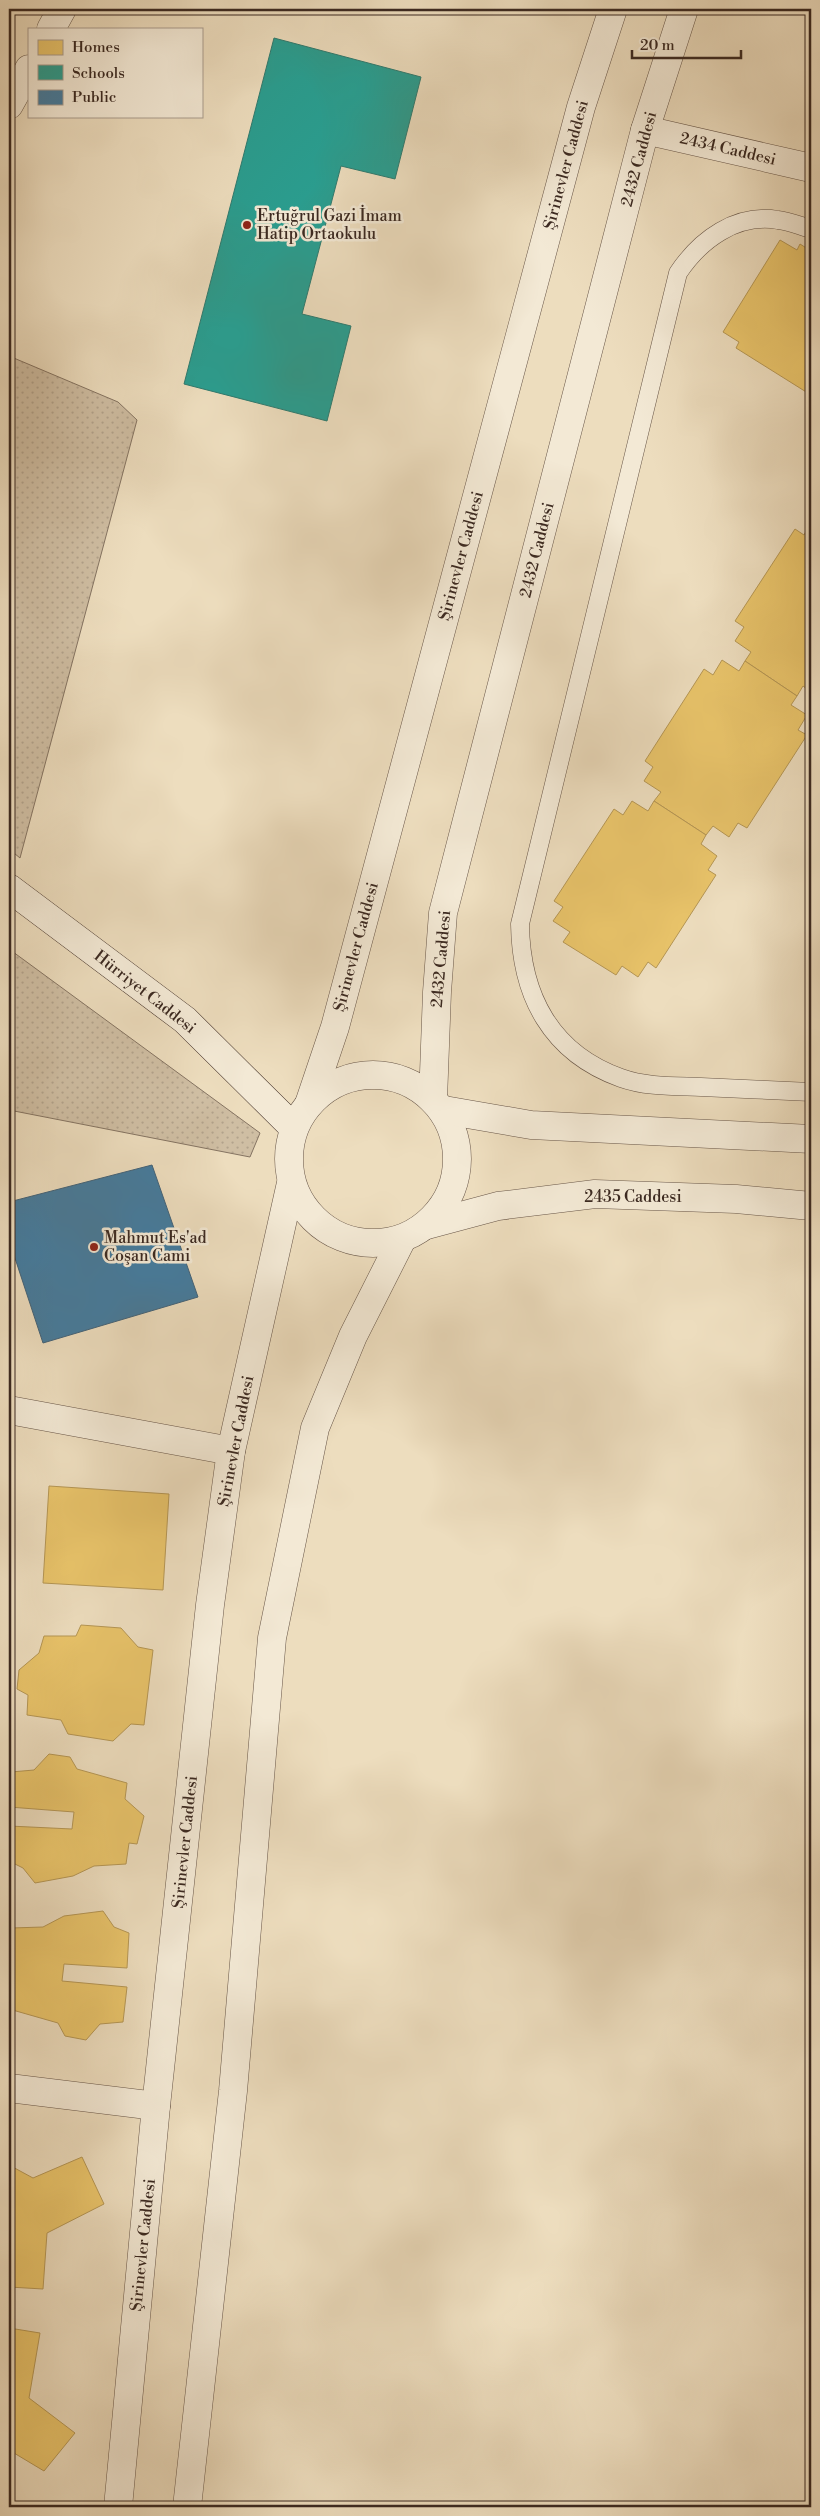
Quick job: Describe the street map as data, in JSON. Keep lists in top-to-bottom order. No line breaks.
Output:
{"streets":{"street":["2434 Caddesi","2432 Caddesi","Şirinevler Caddesi","Hürriyet Caddesi","2435 Caddesi"]},"crossings":[["2434 Caddesi","2432 Caddesi"],["2432 Caddesi","Şirinevler Caddesi"],["2432 Caddesi","Hürriyet Caddesi"],["2432 Caddesi","2435 Caddesi"],["Şirinevler Caddesi","Hürriyet Caddesi"],["Şirinevler Caddesi","2435 Caddesi"],["Hürriyet Caddesi","2435 Caddesi"]],"places":["Ertuğrul Gazi İmam Hatip Ortaokulu","Mahmut Es'ad Coşan Cami"],"legend":["Homes","Schools","Public"],"scale_bar":"20 m"}
